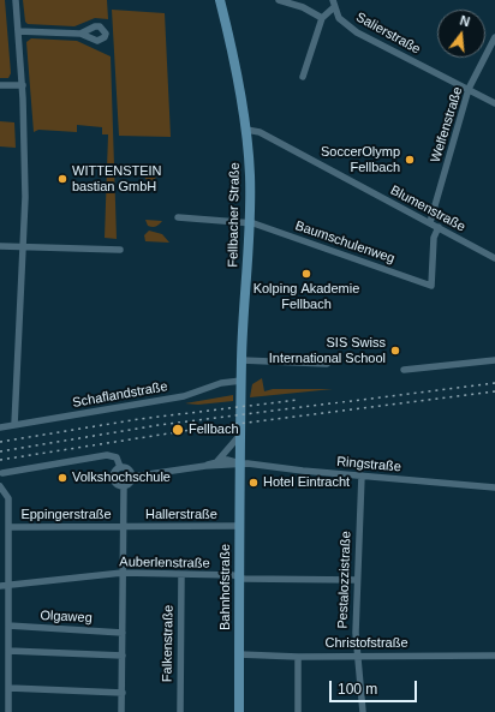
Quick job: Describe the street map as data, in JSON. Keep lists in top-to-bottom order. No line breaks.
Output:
{"streets":{"street":["Salierstraße","Welfenstraße","Blumenstraße","Fellbacher Straße","Baumschulenweg","Schaflandstraße","Ringstraße","Eppingerstraße","Hallerstraße","Auberlenstraße","Pestalozzistraße","Bahnhofstraße","Olgaweg","Falkenstraße","Christofstraße"]},"crossings":[["Salierstraße","Welfenstraße"],["Welfenstraße","Blumenstraße"],["Blumenstraße","Fellbacher Straße"],["Blumenstraße","Baumschulenweg"],["Fellbacher Straße","Baumschulenweg"],["Fellbacher Straße","Schaflandstraße"],["Fellbacher Straße","Ringstraße"],["Fellbacher Straße","Bahnhofstraße"],["Ringstraße","Pestalozzistraße"],["Ringstraße","Bahnhofstraße"],["Eppingerstraße","Hallerstraße"],["Hallerstraße","Bahnhofstraße"],["Auberlenstraße","Pestalozzistraße"],["Auberlenstraße","Bahnhofstraße"],["Auberlenstraße","Falkenstraße"],["Pestalozzistraße","Christofstraße"],["Bahnhofstraße","Christofstraße"]],"places":["SoccerOlymp Fellbach","WITTENSTEIN bastian GmbH","Kolping Akademie Fellbach","SIS Swiss International School","Fellbach","Volkshochschule","Hotel Eintracht"],"scale_bar":"100 m","north":"top"}
